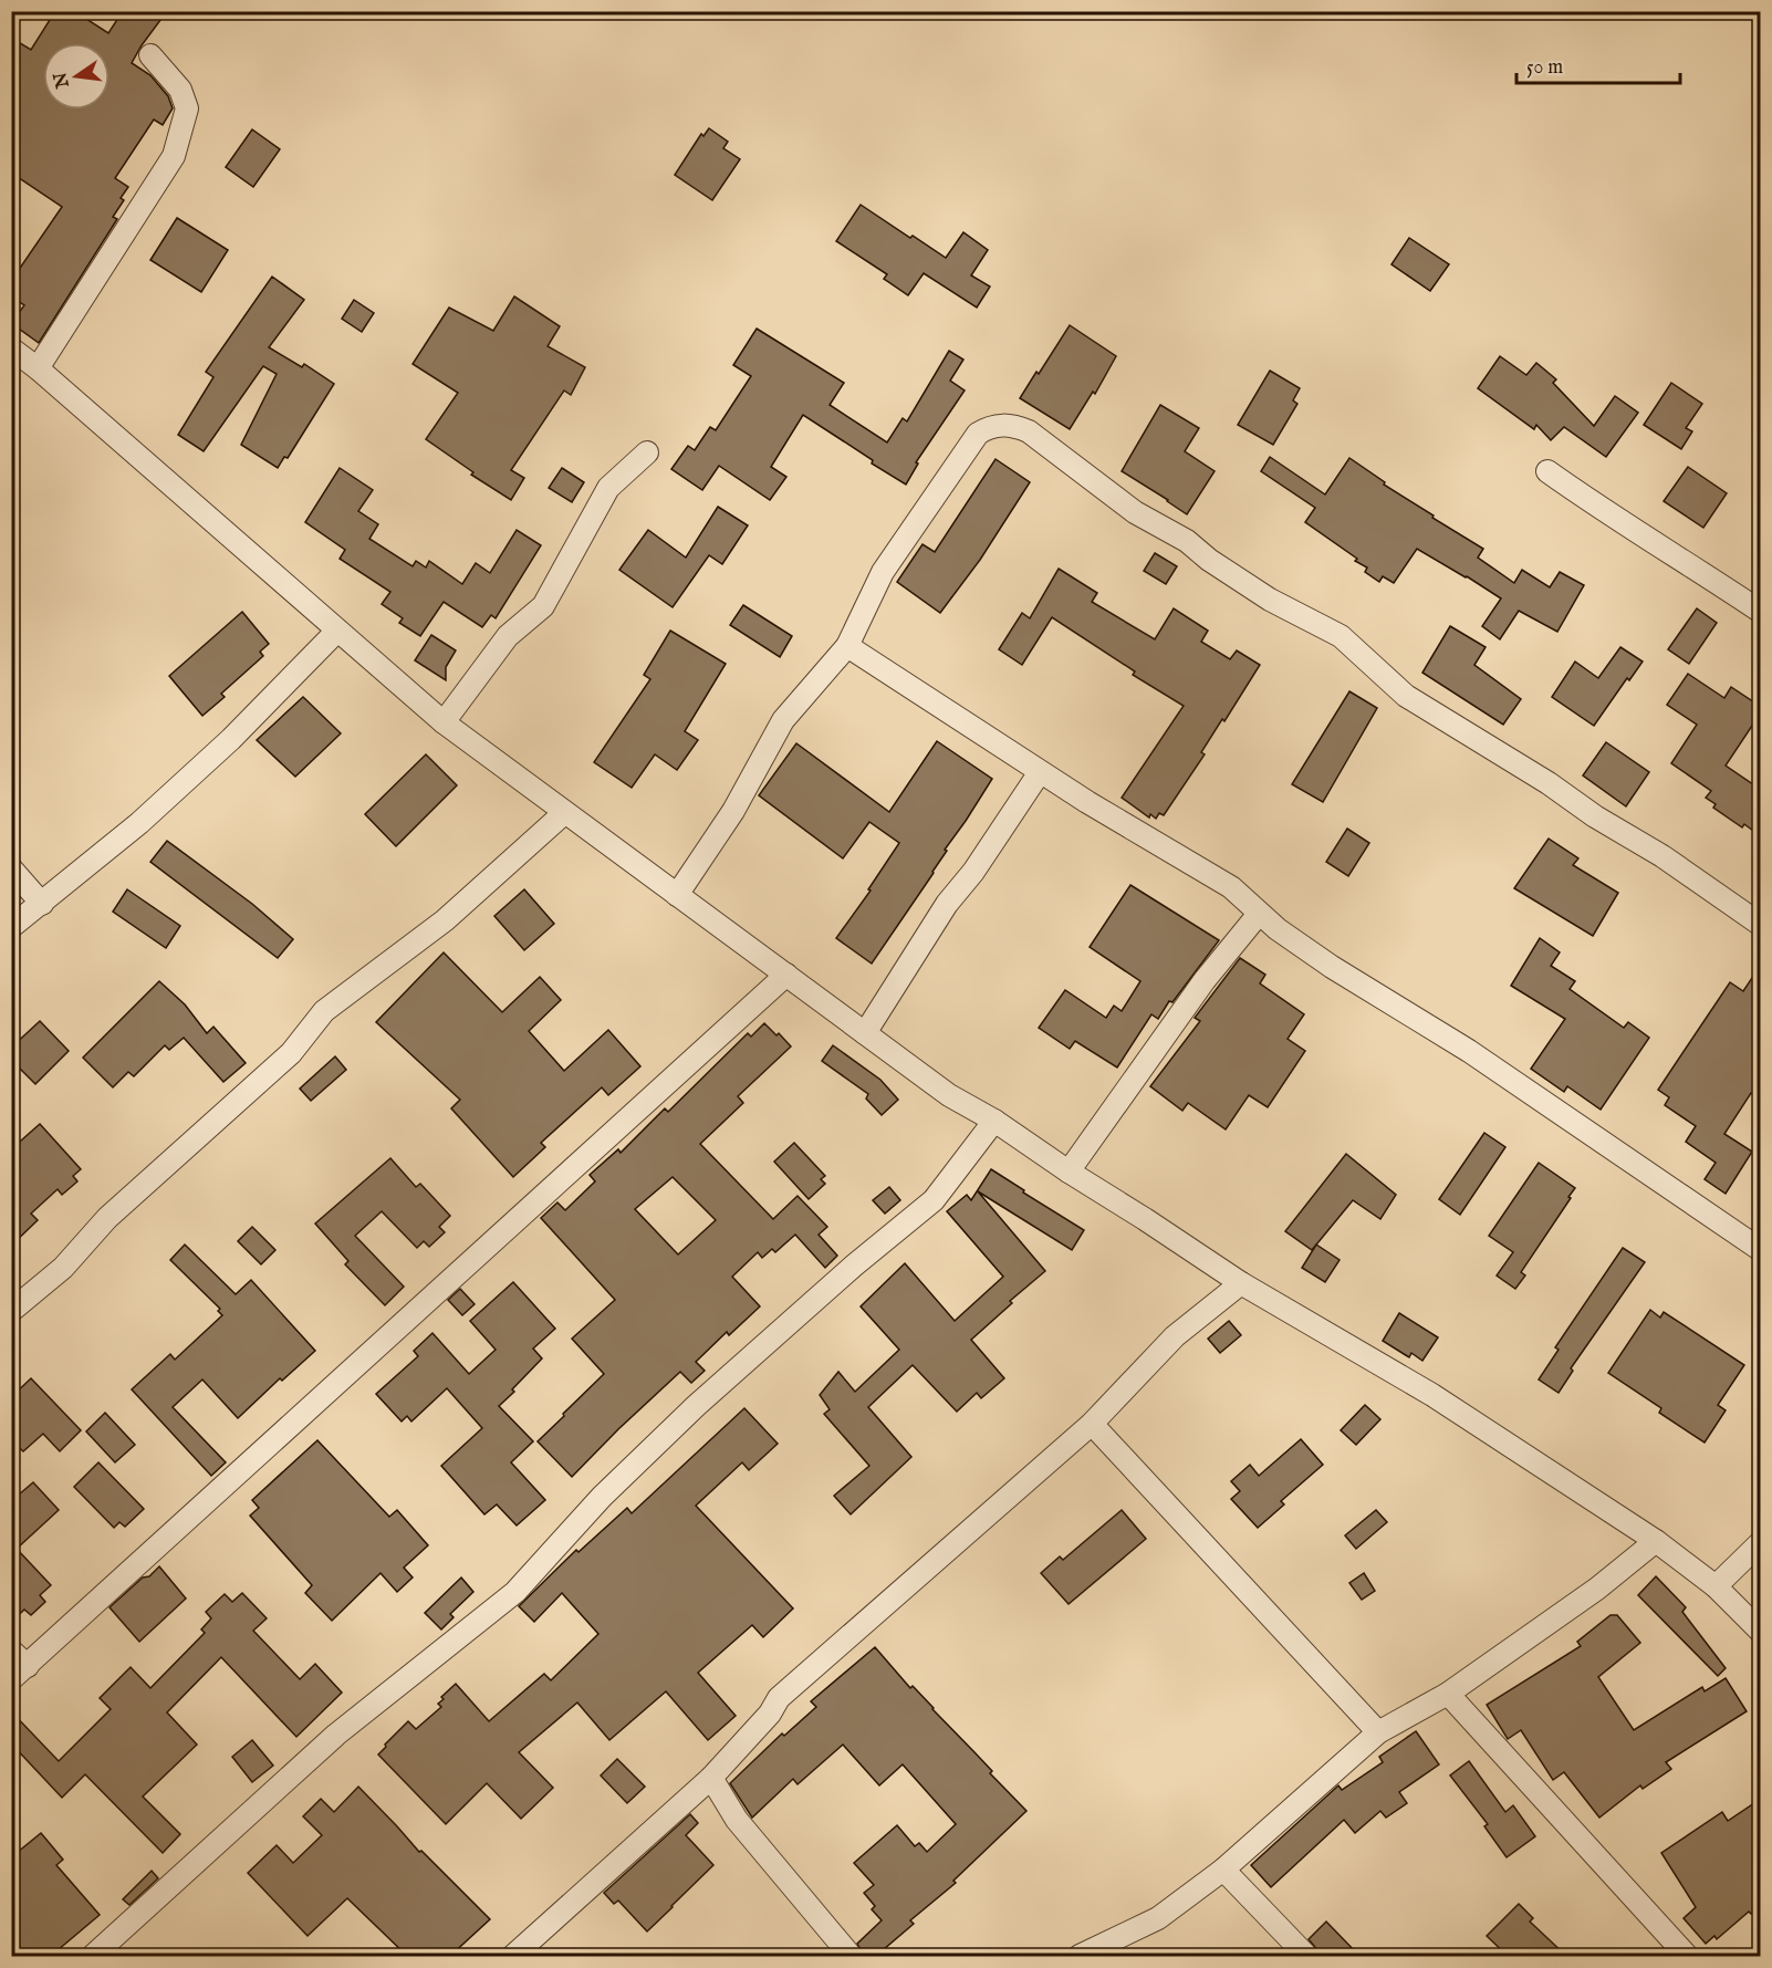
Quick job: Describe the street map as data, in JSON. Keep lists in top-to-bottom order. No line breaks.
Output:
{"scale_bar":"50 m","north":"left"}
